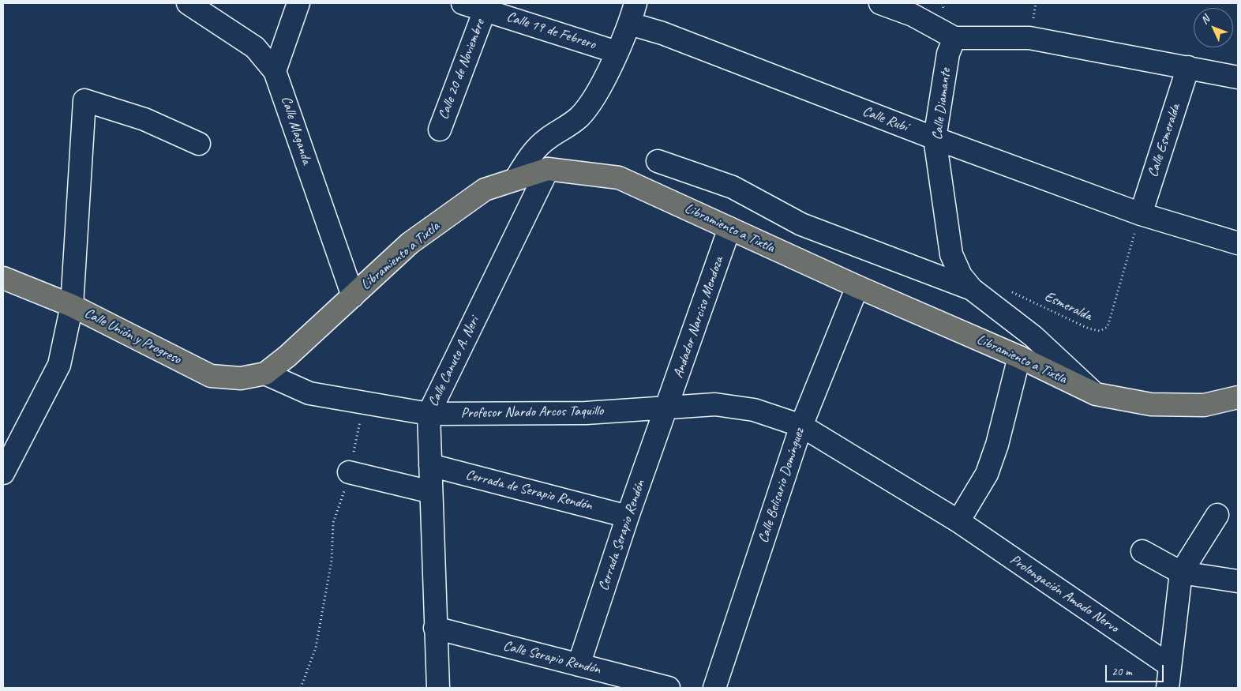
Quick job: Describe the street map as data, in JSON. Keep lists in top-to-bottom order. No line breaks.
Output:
{"streets":{"main road":["Libramiento a Tixtla","Calle Unión y Progreso"],"street":["Calle 19 de Febrero","Calle 20 de Noviembre","Calle Diamante","Calle Rubí","Calle Maganda","Calle Esmeralda","Andador Narciso Mendoza","Calle Canuto A. Neri","Profesor Nardo Arcos Taquillo","Calle Belisario Domínguez","Cerrada de Serapio Rendón","Cerrada Serapio Rendón","Prolongación Amado Nervo","Calle Serapio Rendón"],"path":["Esmeralda"]},"crossings":[["Calle 19 de Febrero","Calle 20 de Noviembre"],["Calle Diamante","Calle Rubí"],["Calle Diamante","Libramiento a Tixtla"],["Calle Rubí","Calle Esmeralda"],["Calle Rubí","Esmeralda"],["Calle Maganda","Libramiento a Tixtla"],["Calle Esmeralda","Esmeralda"],["Libramiento a Tixtla","Andador Narciso Mendoza"],["Libramiento a Tixtla","Calle Unión y Progreso"],["Libramiento a Tixtla","Calle Canuto A. Neri"],["Libramiento a Tixtla","Profesor Nardo Arcos Taquillo"],["Libramiento a Tixtla","Calle Belisario Domínguez"],["Andador Narciso Mendoza","Profesor Nardo Arcos Taquillo"],["Andador Narciso Mendoza","Cerrada Serapio Rendón"],["Calle Unión y Progreso","Profesor Nardo Arcos Taquillo"],["Calle Canuto A. Neri","Profesor Nardo Arcos Taquillo"],["Calle Canuto A. Neri","Cerrada de Serapio Rendón"],["Calle Canuto A. Neri","Calle Serapio Rendón"],["Profesor Nardo Arcos Taquillo","Calle Belisario Domínguez"],["Profesor Nardo Arcos Taquillo","Cerrada Serapio Rendón"],["Profesor Nardo Arcos Taquillo","Prolongación Amado Nervo"],["Calle Belisario Domínguez","Prolongación Amado Nervo"],["Cerrada de Serapio Rendón","Cerrada Serapio Rendón"],["Cerrada Serapio Rendón","Calle Serapio Rendón"]],"scale_bar":"20 m","north":"top left"}
